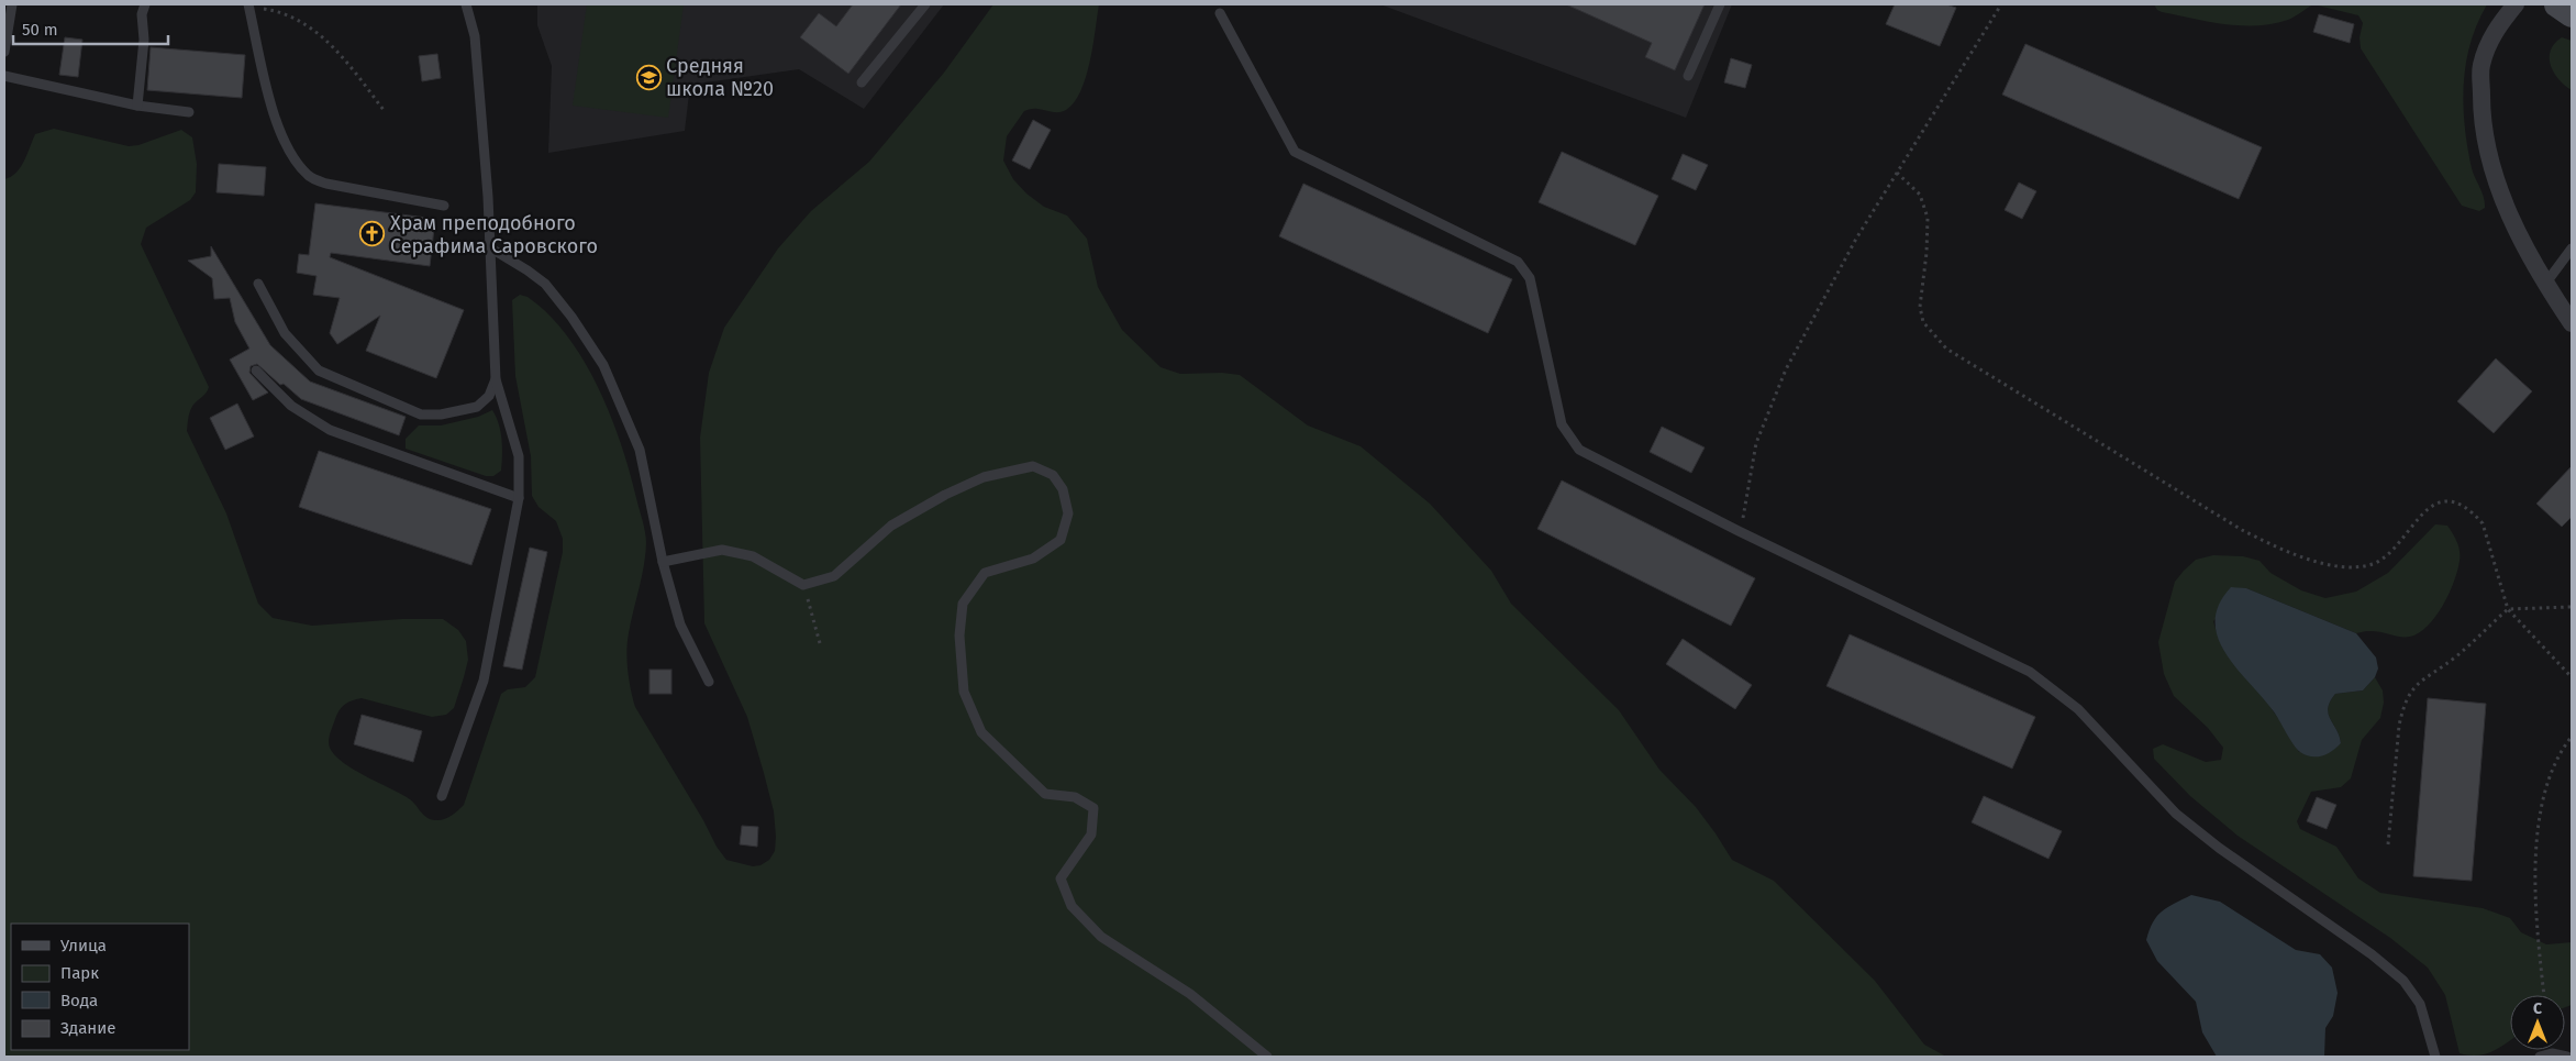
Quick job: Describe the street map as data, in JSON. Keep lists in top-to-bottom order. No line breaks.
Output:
{"places":{"school or university":["Средняя школа №20"],"church":["Храм преподобного Серафима Саровского"]},"legend":["Улица","Парк","Вода","Здание"],"scale_bar":"50 m","north":"top"}
